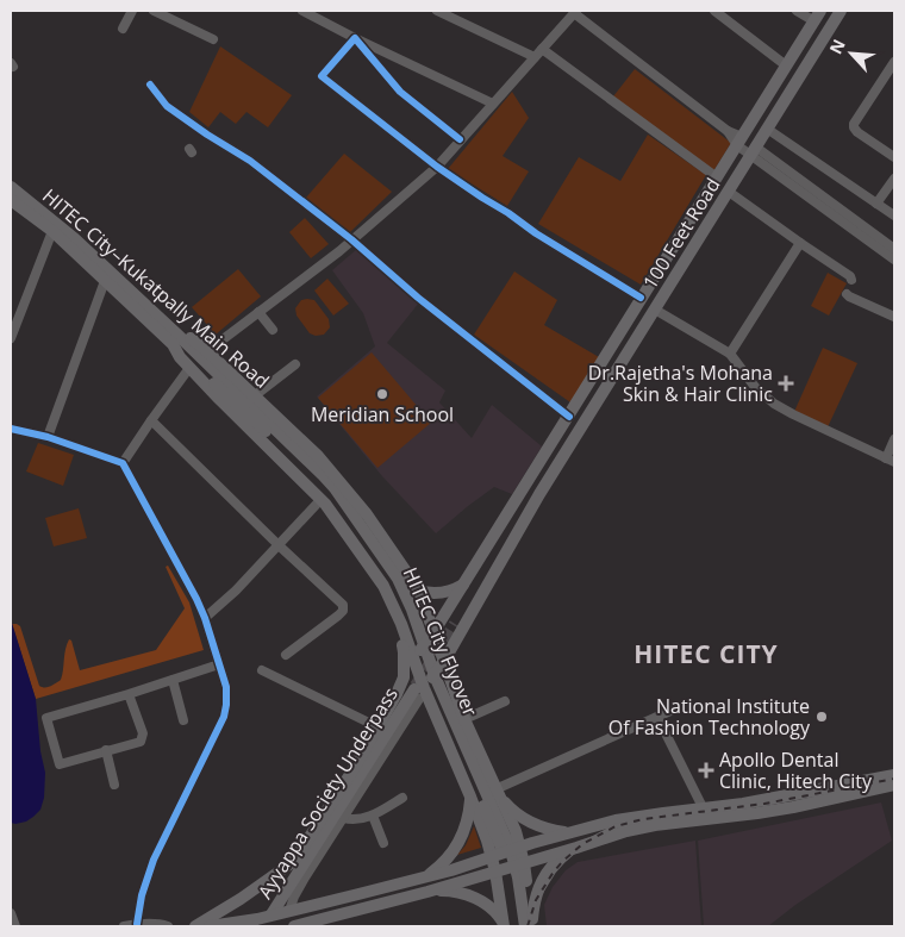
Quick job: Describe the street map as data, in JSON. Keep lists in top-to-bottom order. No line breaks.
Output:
{"streets":{"main road":["100 Feet Road","HITEC City–Kukatpally Main Road","HITEC City Flyover","Ayyappa Society Underpass"]},"crossings":[["100 Feet Road","HITEC City–Kukatpally Main Road"],["100 Feet Road","Ayyappa Society Underpass"],["HITEC City–Kukatpally Main Road","HITEC City Flyover"],["HITEC City–Kukatpally Main Road","Ayyappa Society Underpass"]],"districts":["HITEC CITY"],"places":{"health":["Dr.Rajetha's Mohana Skin & Hair Clinic","Apollo Dental Clinic, Hitech City"],"other":["Meridian School","National Institute Of Fashion Technology"]},"north":"top left"}
